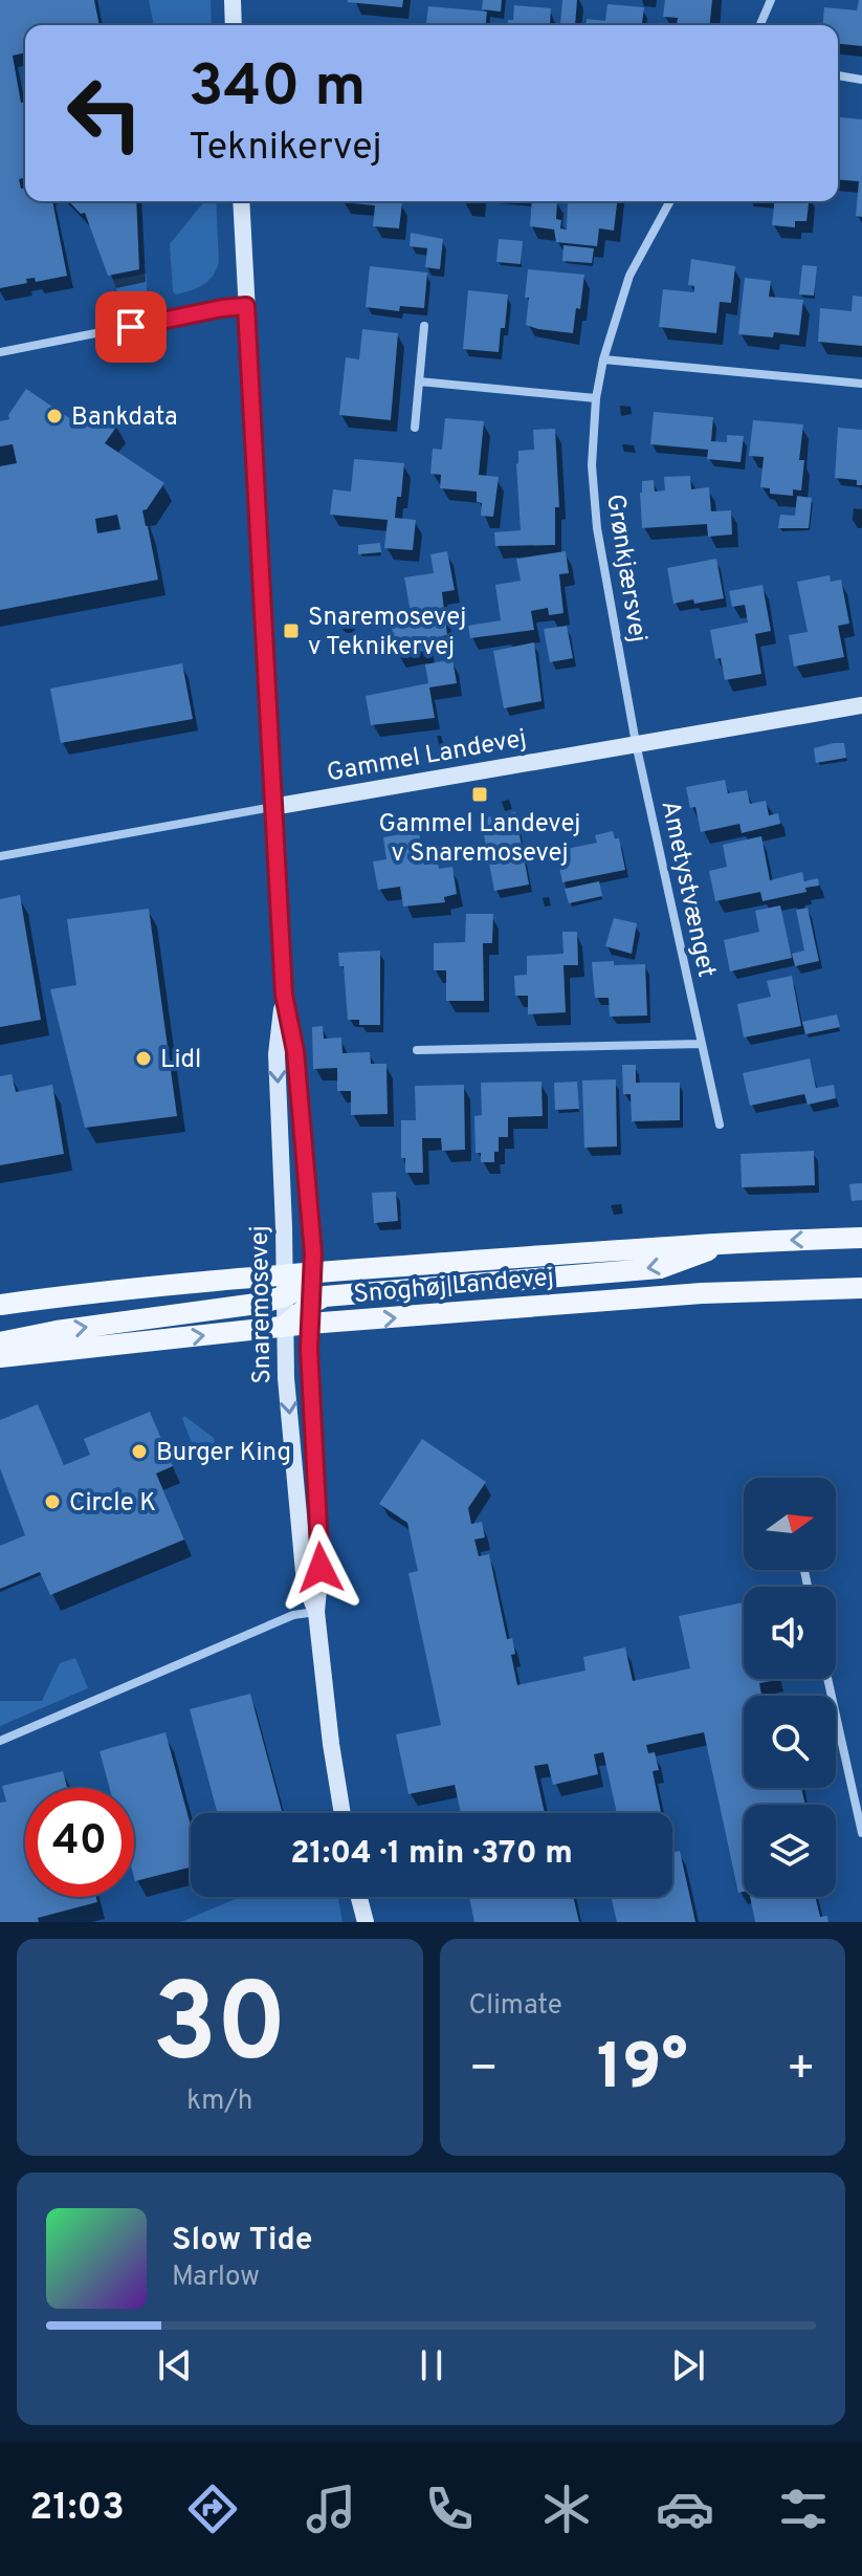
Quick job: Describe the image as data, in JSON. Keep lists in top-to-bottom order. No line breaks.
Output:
{"streets":{"main road":["Snoghøj Landevej"],"street":["Grønkjærsvej","Gammel Landevej","Ametystvænget","Snaremosevej"]},"crossings":[["Grønkjærsvej","Gammel Landevej"],["Grønkjærsvej","Ametystvænget"],["Gammel Landevej","Ametystvænget"],["Gammel Landevej","Snaremosevej"],["Snoghøj Landevej","Snaremosevej"]],"places":{"other":["Bankdata","Lidl","Burger King","Circle K"],"transit":["Snaremosevej v Teknikervej","Gammel Landevej v Snaremosevej"]},"north":"right","page":{"turn":["340 m","Teknikervej"],"limit":"40","trip":"21:04 · 1 min · 370 m","tile":[["30","km/h"],"Climate"],"heat":["−","19°","+"],"song":["Slow Tide","Marlow"],"tabs":"21:03"}}
